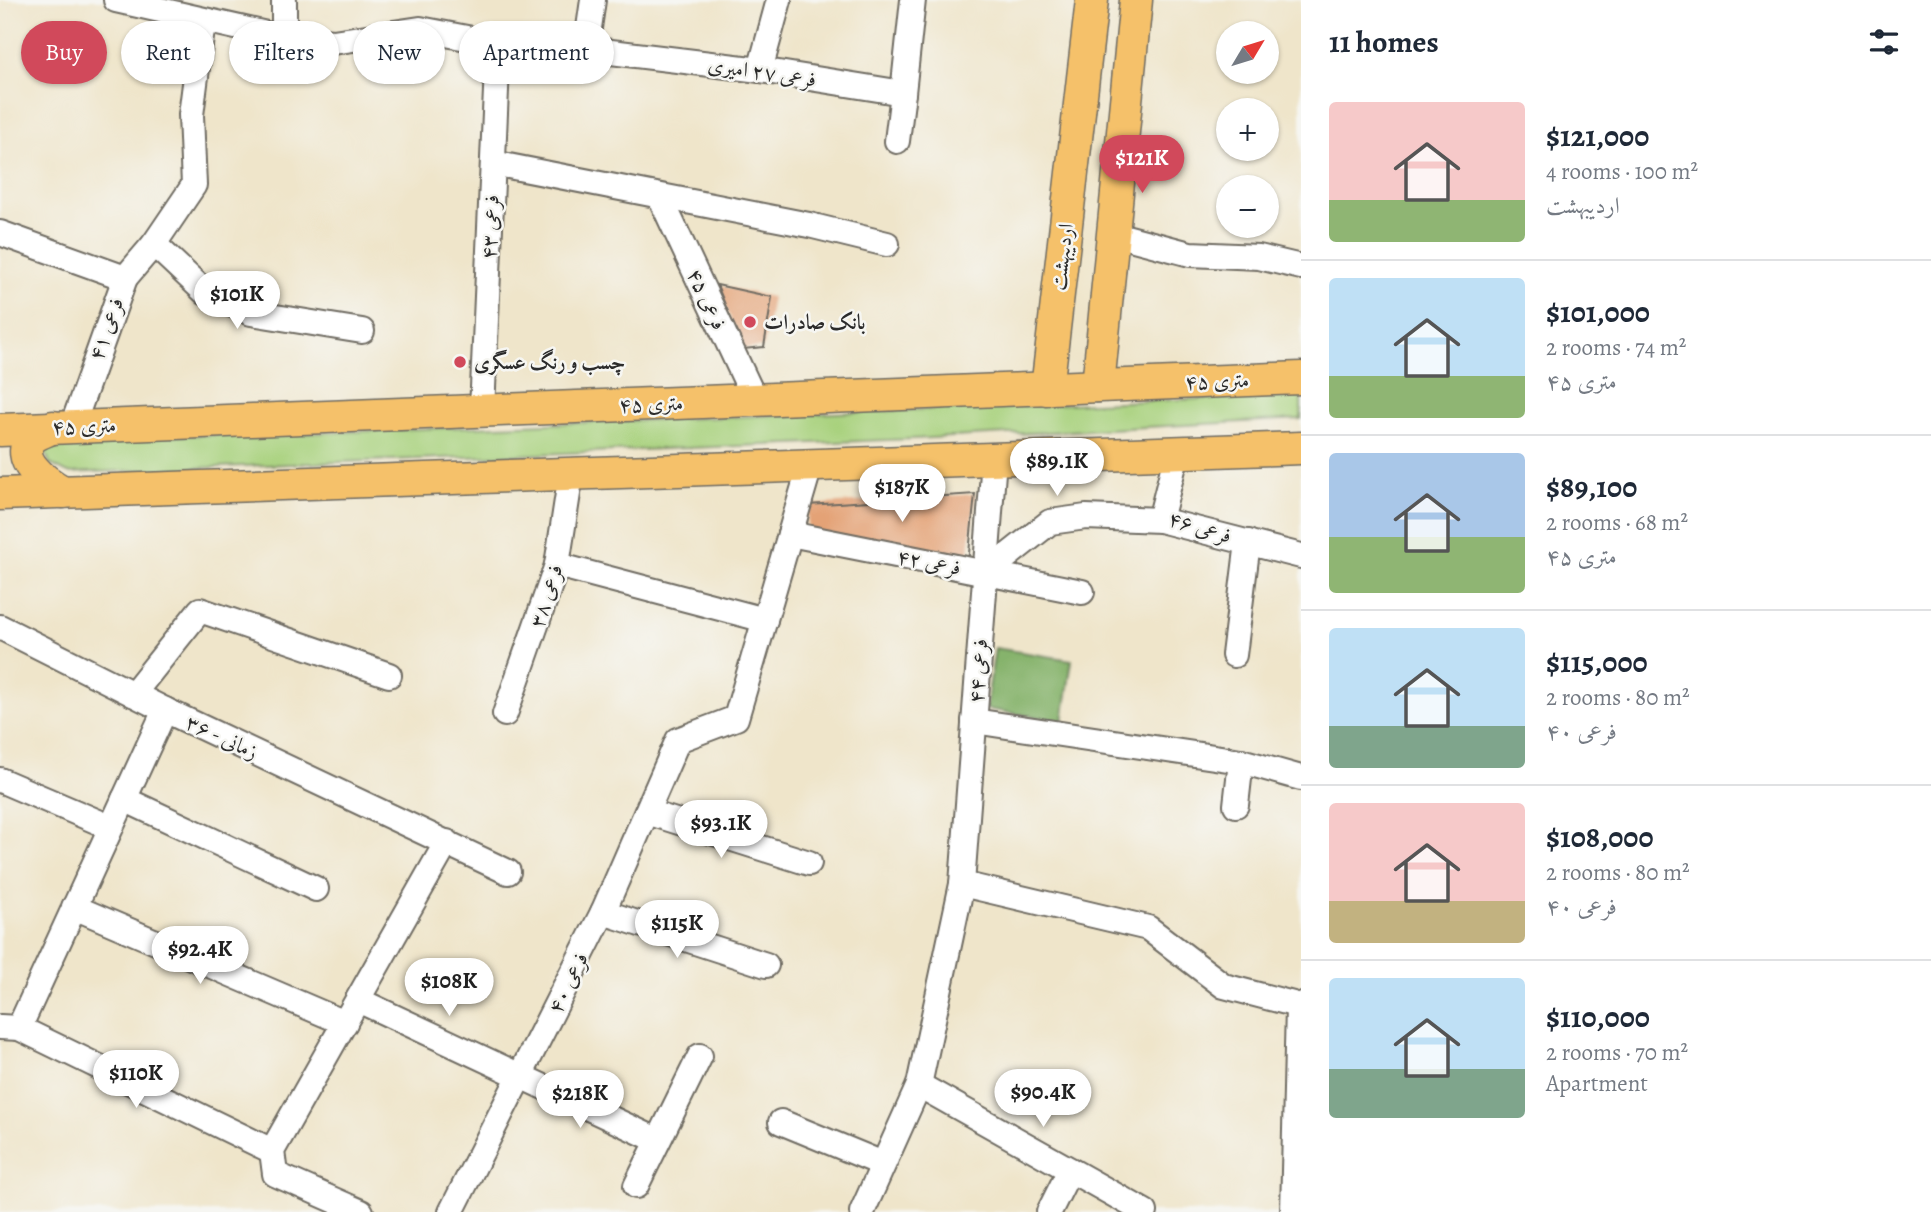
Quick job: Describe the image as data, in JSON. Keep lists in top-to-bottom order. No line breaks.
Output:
{"streets":{"main road":["اردیبهشت","۴۵ متری"],"street":["فرعی ۲۷ امیری","فرعی ۴۳","فرعی ۴۵","فرعی ۴۱","فرعی ۴۶","فرعی ۴۲","فرعی ۳۸","فرعی ۴۴","۳۶ - زمانی","فرعی ۴۰"]},"crossings":[["فرعی ۴۳","۴۵ متری"],["اردیبهشت","۴۵ متری"],["فرعی ۴۵","۴۵ متری"],["فرعی ۴۱","۴۵ متری"],["فرعی ۴۲","فرعی ۴۴"],["فرعی ۴۲","فرعی ۴۰"]],"places":["بانک صادرات","چسب و رنگ عسگری"],"north":"top right","page":{"heading":"11 homes","map_buttons":["+","−"],"chip":["Buy","Rent","Filters","New","Apartment"],"list":[{"name":"$121,000","note":"4 rooms · 100 m² · اردیبهشت"},{"name":"$101,000","note":"2 rooms · 74 m² · ۴۵ متری"},{"name":"$89,100","note":"2 rooms · 68 m² · ۴۵ متری"},{"name":"$115,000","note":"2 rooms · 80 m² · فرعی ۴۰"},{"name":"$108,000","note":"2 rooms · 80 m² · فرعی ۴۰"},{"name":"$110,000","note":"2 rooms · 70 m² · Apartment"}],"price":["$121K","$101K","$89.1K","$187K","$93.1K","$115K","$92.4K","$108K","$110K","$90.4K","$218K"]}}
